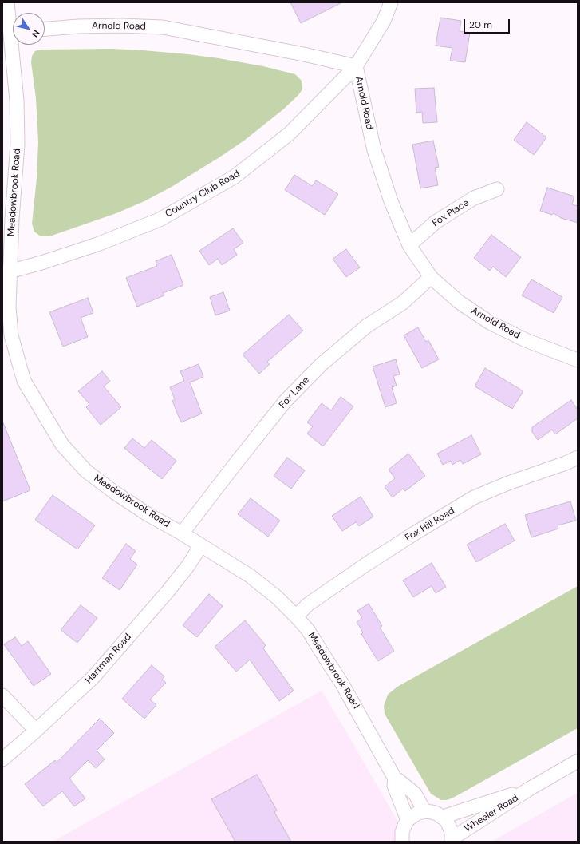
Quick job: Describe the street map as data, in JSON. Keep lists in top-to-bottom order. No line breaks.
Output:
{"streets":{"street":["Arnold Road","Meadowbrook Road","Country Club Road","Fox Place","Fox Lane","Fox Hill Road","Hartman Road","Wheeler Road"]},"crossings":[["Arnold Road","Country Club Road"],["Arnold Road","Fox Place"],["Arnold Road","Fox Lane"],["Meadowbrook Road","Country Club Road"],["Meadowbrook Road","Fox Lane"],["Meadowbrook Road","Fox Hill Road"],["Meadowbrook Road","Hartman Road"]],"scale_bar":"20 m","north":"bottom right"}
